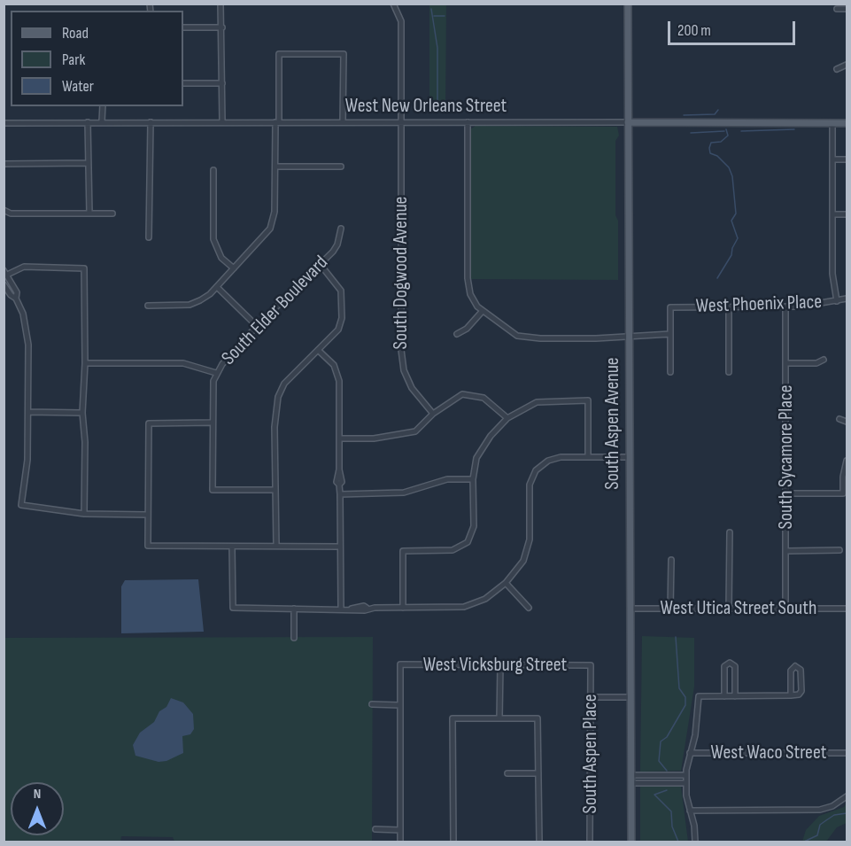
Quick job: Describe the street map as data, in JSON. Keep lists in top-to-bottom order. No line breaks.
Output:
{"streets":{"main road":["West New Orleans Street","South Aspen Avenue"],"street":["South Dogwood Avenue","West Phoenix Place","South Elder Boulevard","South Sycamore Place","West Utica Street South","West Vicksburg Street","West Waco Street","South Aspen Place"]},"crossings":[["West New Orleans Street","South Dogwood Avenue"],["West New Orleans Street","South Aspen Avenue"],["West Phoenix Place","South Sycamore Place"],["South Aspen Avenue","West Utica Street South"],["South Sycamore Place","West Utica Street South"],["West Vicksburg Street","South Aspen Place"]],"legend":["Road","Park","Water"],"scale_bar":"200 m","north":"top"}
